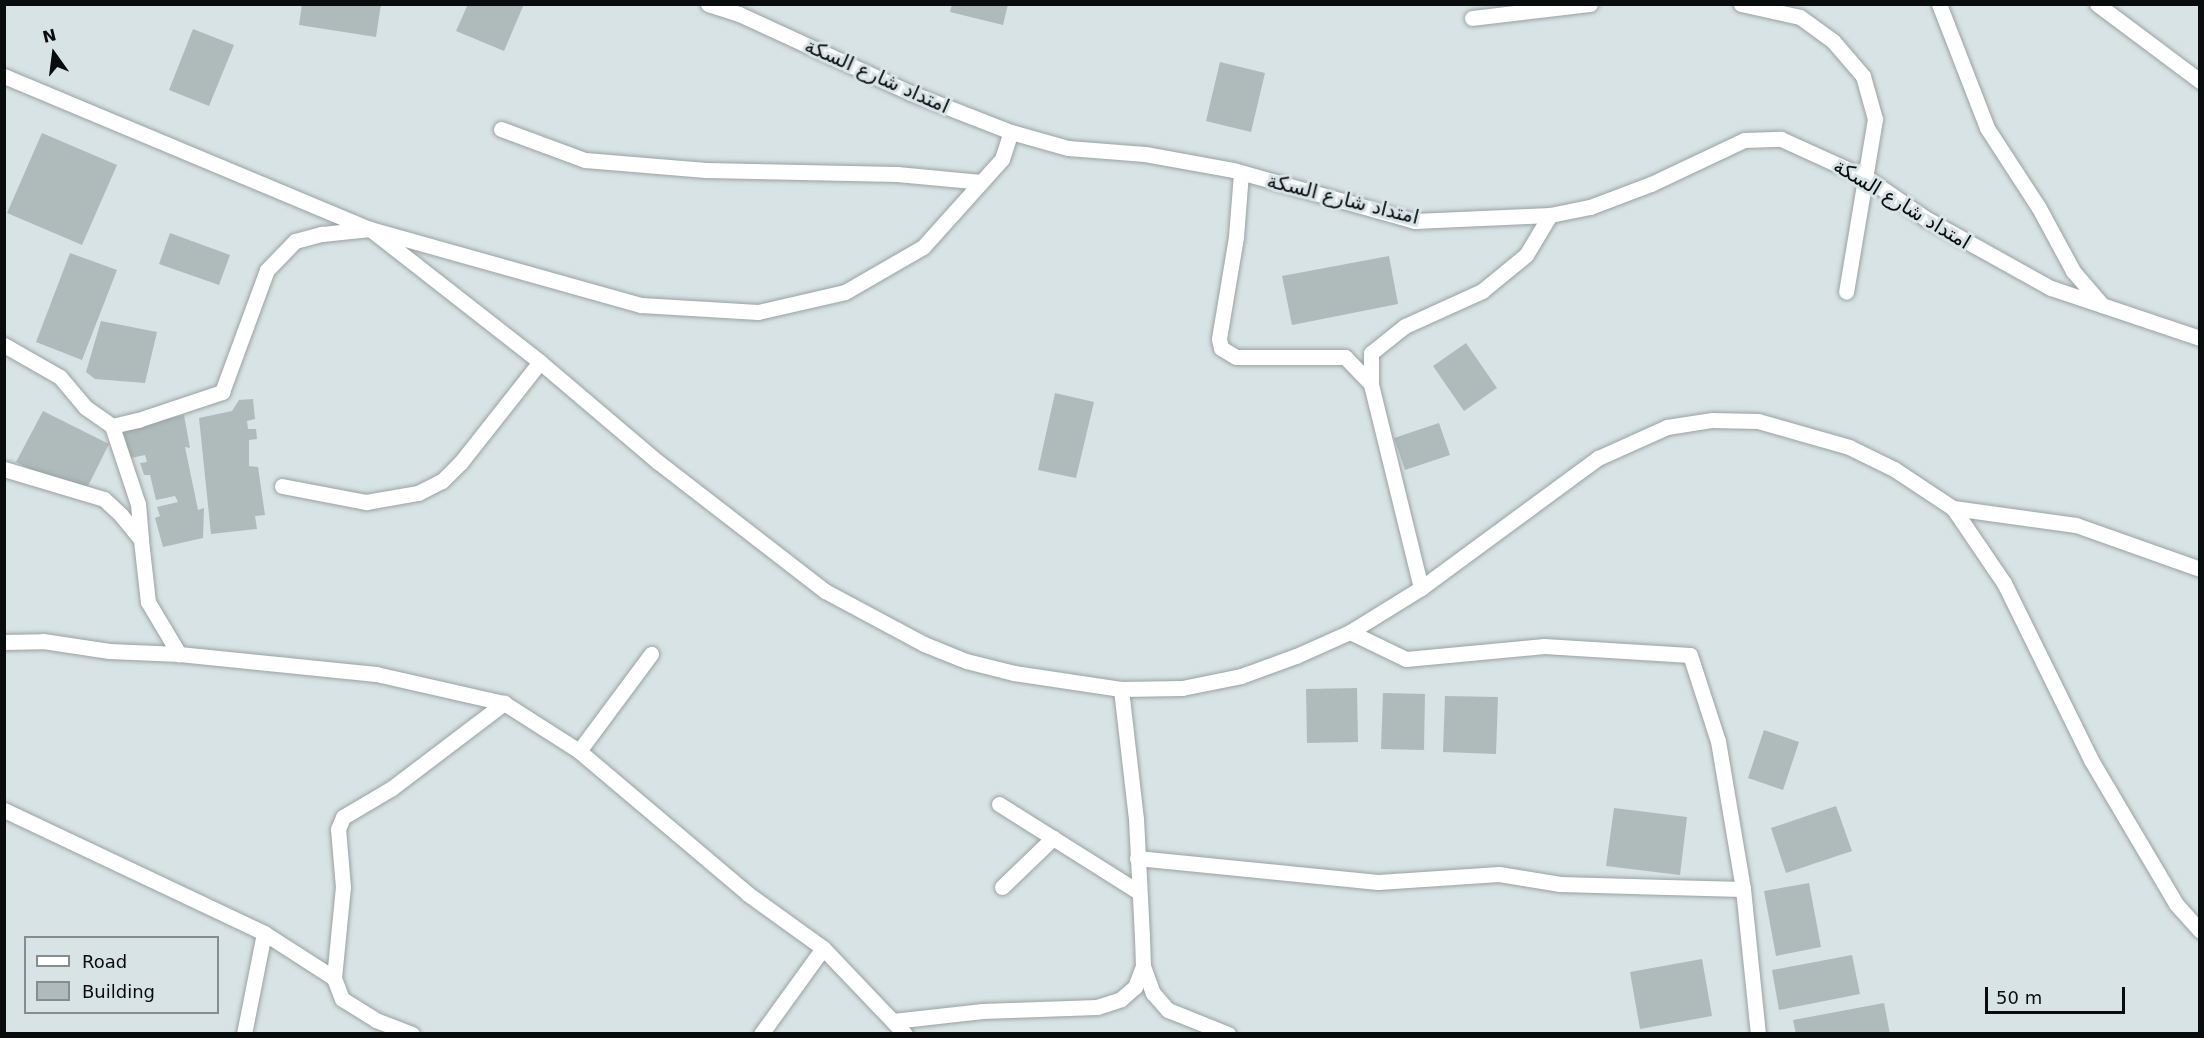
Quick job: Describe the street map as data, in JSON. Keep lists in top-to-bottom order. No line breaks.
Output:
{"streets":{"street":["امتداد شارع السكة"]},"legend":["Road","Building"],"scale_bar":"50 m","north":"top"}
